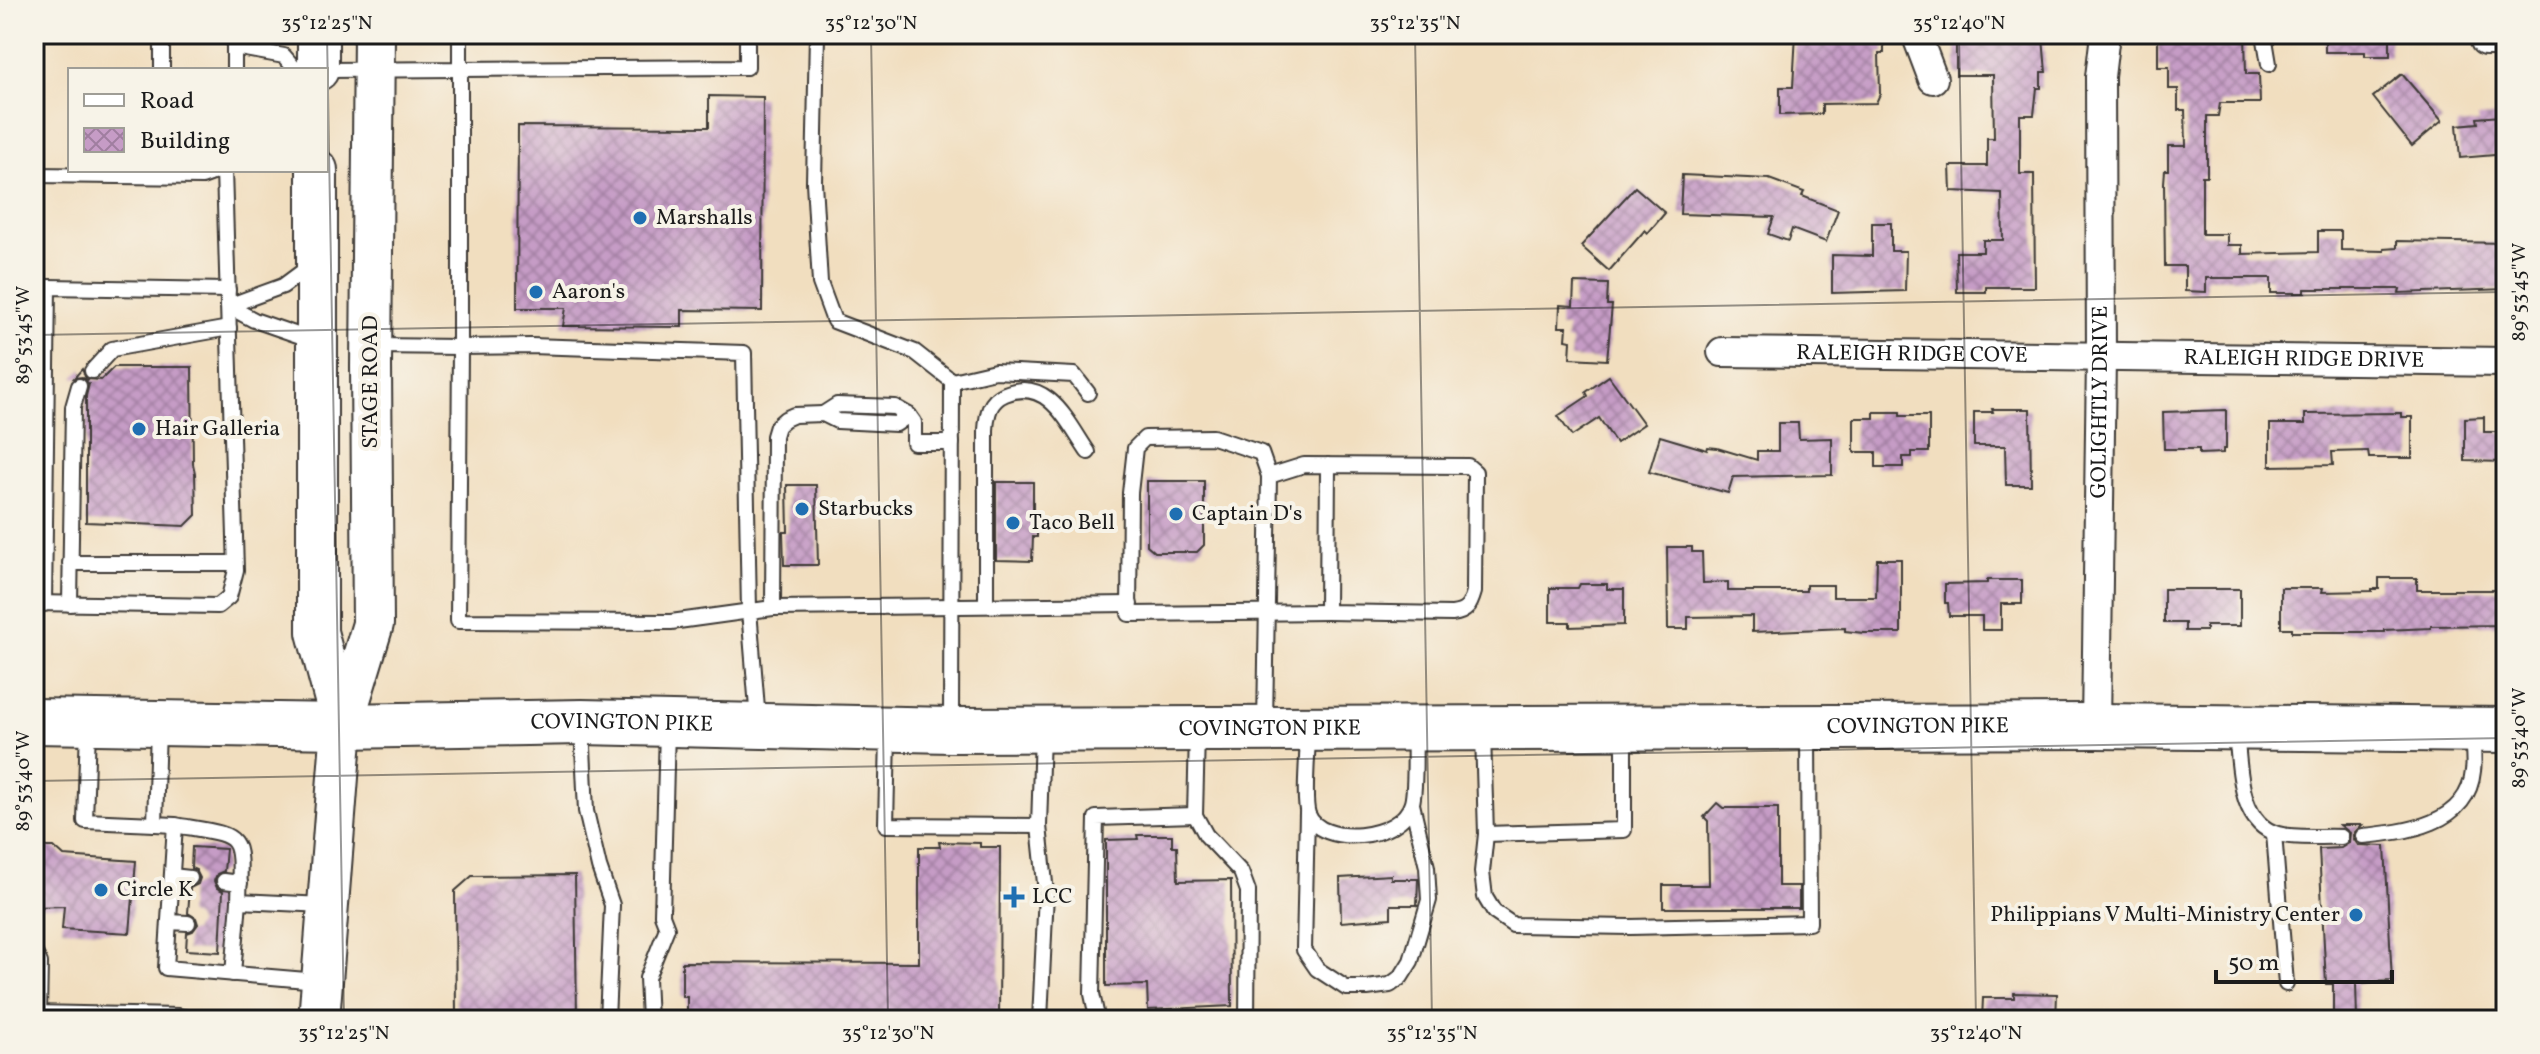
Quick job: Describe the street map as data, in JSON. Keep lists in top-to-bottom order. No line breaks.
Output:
{"streets":{"main road":["STAGE ROAD","COVINGTON PIKE"],"street":["RALEIGH RIDGE COVE","RALEIGH RIDGE DRIVE","GOLIGHTLY DRIVE"]},"crossings":[["RALEIGH RIDGE COVE","RALEIGH RIDGE DRIVE"],["RALEIGH RIDGE COVE","GOLIGHTLY DRIVE"],["RALEIGH RIDGE DRIVE","GOLIGHTLY DRIVE"],["STAGE ROAD","COVINGTON PIKE"],["GOLIGHTLY DRIVE","COVINGTON PIKE"]],"places":{"other":["Marshalls","Aaron's","Hair Galleria","Starbucks","Captain D's","Taco Bell","Circle K","Philippians V Multi-Ministry Center"],"health":["LCC"]},"legend":["Road","Building"],"scale_bar":"50 m","coordinates":["35°12'25\"N","35°12'30\"N","35°12'35\"N","35°12'40\"N","89°53'45\"W","89°53'40\"W"]}
